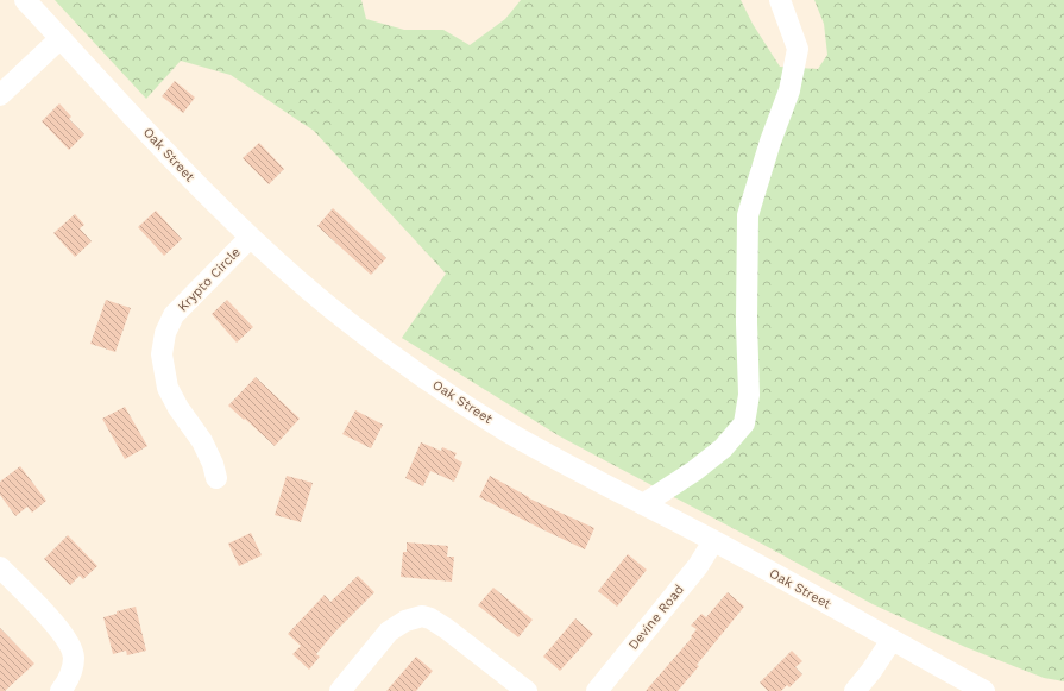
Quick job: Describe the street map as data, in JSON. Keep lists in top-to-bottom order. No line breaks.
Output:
{"streets":{"street":["Oak Street","Krypto Circle","Devine Road"]},"crossings":[["Oak Street","Krypto Circle"],["Oak Street","Devine Road"]]}
